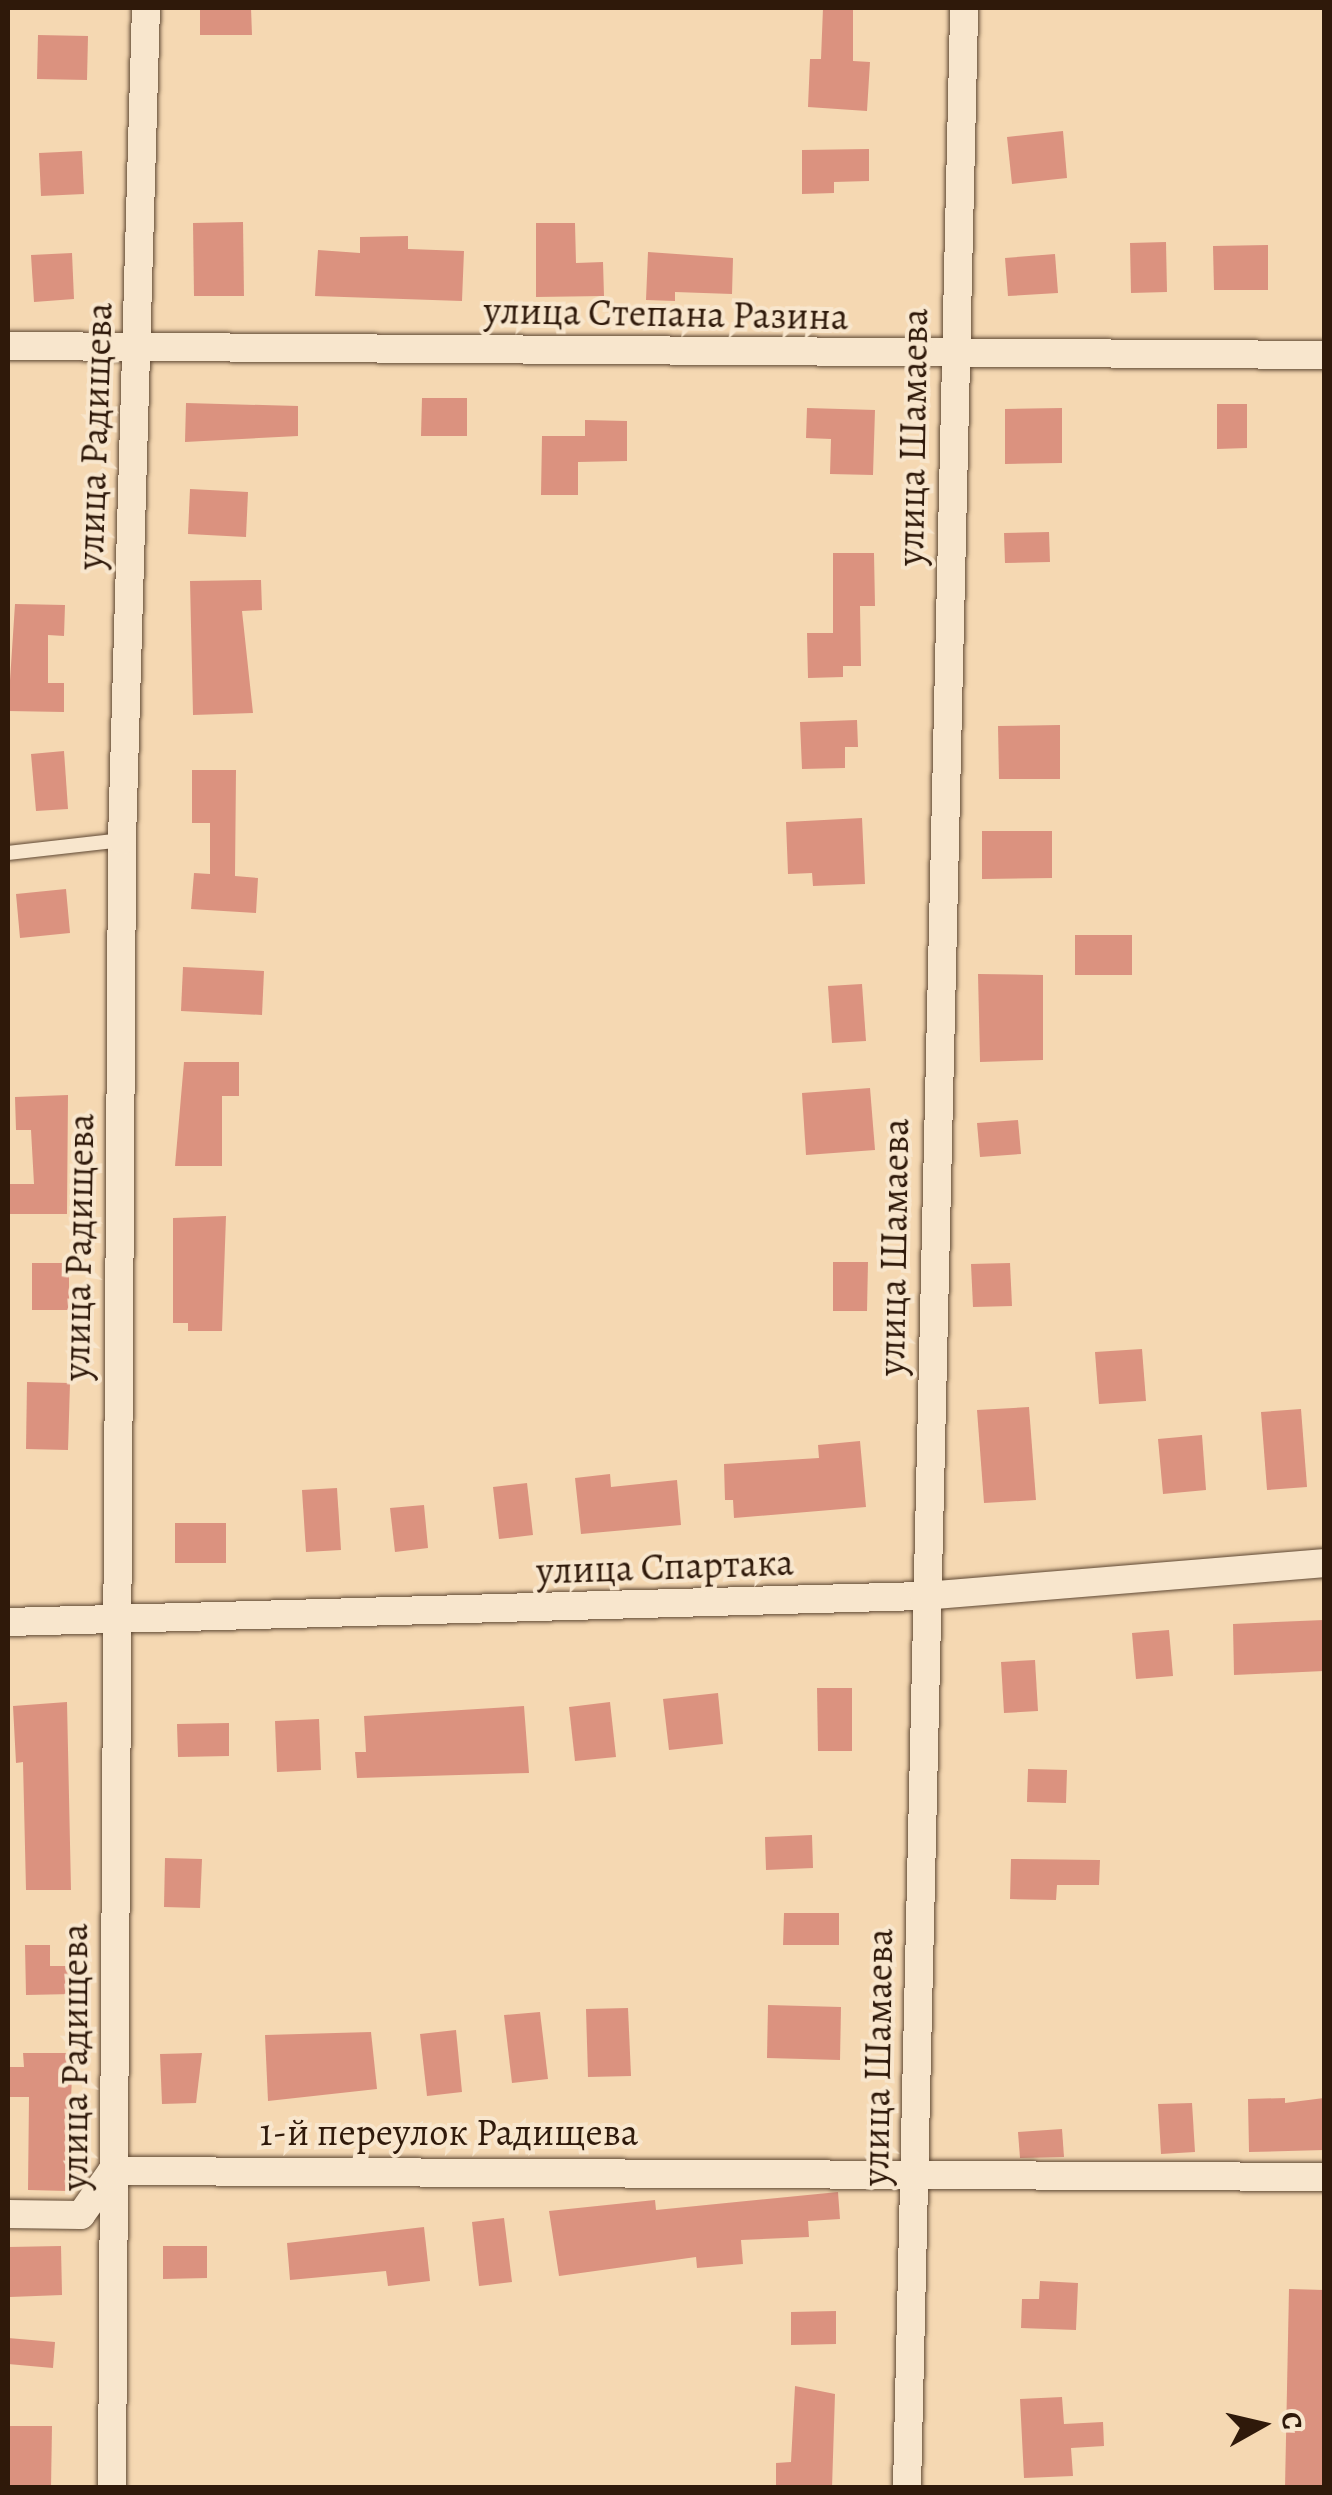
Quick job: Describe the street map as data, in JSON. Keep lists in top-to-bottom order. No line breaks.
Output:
{"streets":{"street":["улица Степана Разина","улица Радищева","улица Шамаева","улица Спартака","1-й переулок Радищева"]},"crossings":[["улица Степана Разина","улица Радищева"],["улица Степана Разина","улица Шамаева"],["улица Радищева","улица Спартака"],["улица Радищева","1-й переулок Радищева"],["улица Шамаева","улица Спартака"],["улица Шамаева","1-й переулок Радищева"]],"north":"right"}
